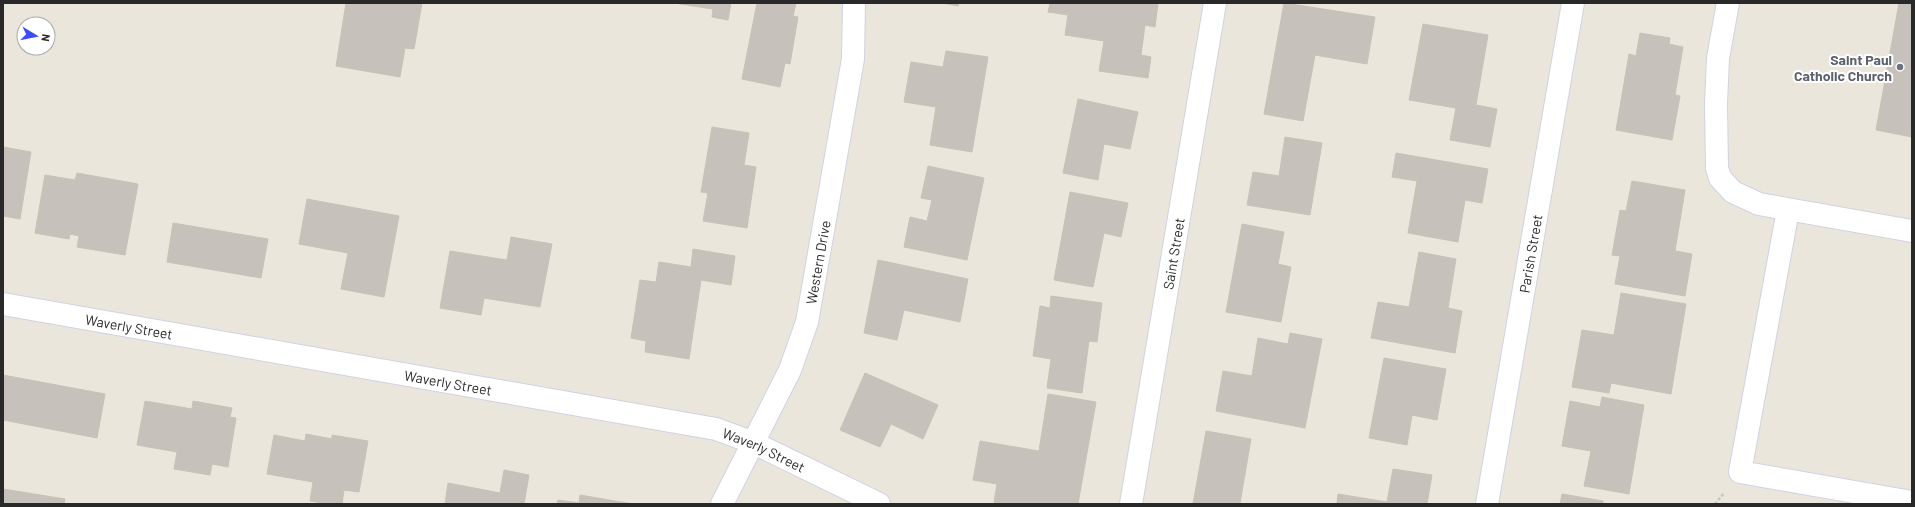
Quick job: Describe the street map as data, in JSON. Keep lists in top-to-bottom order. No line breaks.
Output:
{"streets":{"street":["Saint Street","Parish Street","Western Drive","Waverly Street"]},"crossings":[["Western Drive","Waverly Street"]],"places":["Saint Paul Catholic Church"],"north":"right"}
